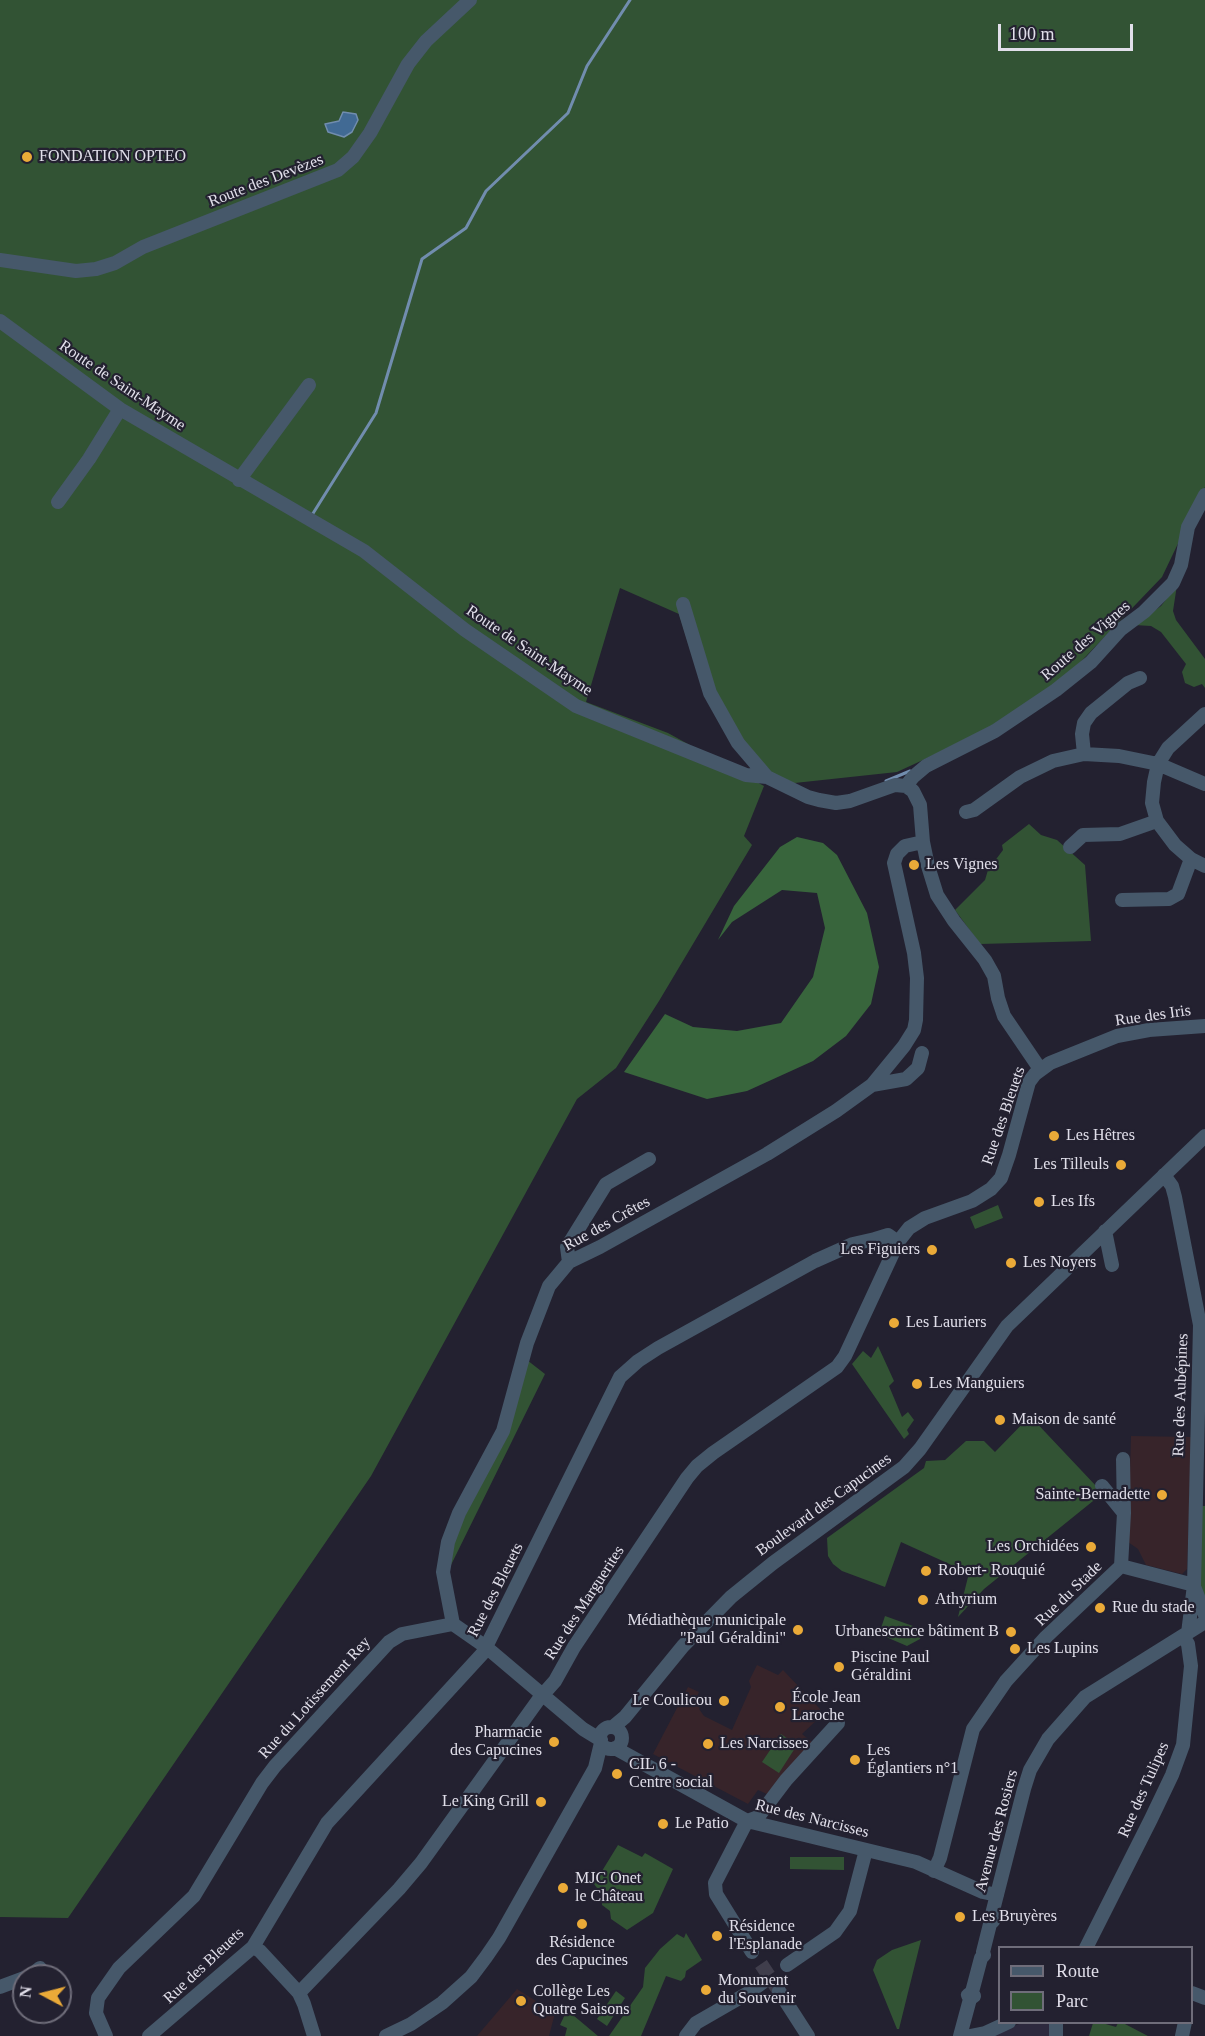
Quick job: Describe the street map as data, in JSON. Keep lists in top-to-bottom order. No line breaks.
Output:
{"streets":{"street":["Route des Devèzes","Route de Saint-Mayme","Route des Vignes","Rue des Iris","Rue des Bleuets","Rue des Crêtes","Rue des Aubépines","Boulevard des Capucines","Rue du Stade","Rue des Marguerites","Rue du Lotissement Rey","Rue des Tulipes","Rue des Narcisses","Avenue des Rosiers"]},"crossings":[["Route de Saint-Mayme","Route des Vignes"],["Rue des Iris","Rue des Bleuets"],["Rue des Bleuets","Rue des Crêtes"],["Rue des Bleuets","Rue des Marguerites"],["Rue des Bleuets","Rue des Narcisses"],["Rue des Crêtes","Rue du Lotissement Rey"],["Rue des Crêtes","Rue des Narcisses"],["Rue des Aubépines","Boulevard des Capucines"],["Rue des Aubépines","Rue du Stade"],["Rue des Aubépines","Rue des Tulipes"],["Rue des Aubépines","Avenue des Rosiers"],["Boulevard des Capucines","Rue des Narcisses"],["Rue du Stade","Rue des Narcisses"],["Rue des Marguerites","Rue des Narcisses"],["Rue du Lotissement Rey","Rue des Narcisses"],["Rue des Tulipes","Avenue des Rosiers"],["Rue des Narcisses","Avenue des Rosiers"]],"places":["FONDATION OPTEO","Les Vignes","Les Hêtres","Les Tilleuls","Les Ifs","Les Figuiers","Les Noyers","Les Lauriers","Les Manguiers","Maison de santé","Sainte-Bernadette","Les Orchidées","Robert- Rouquié","Athyrium","Rue du stade","Médiathèque municipale \"Paul Géraldini\"","Urbanescence bâtiment B","Les Lupins","Piscine Paul Géraldini","Le Coulicou","École Jean Laroche","Pharmacie des Capucines","Les Narcisses","Les Églantiers n°1","CIL 6 - Centre social","Le King Grill","Le Patio","MJC Onet le Château","Les Bruyères","Résidence des Capucines","Résidence l'Esplanade","Monument du Souvenir","Collège Les Quatre Saisons"],"legend":["Route","Parc"],"scale_bar":"100 m","north":"left"}
